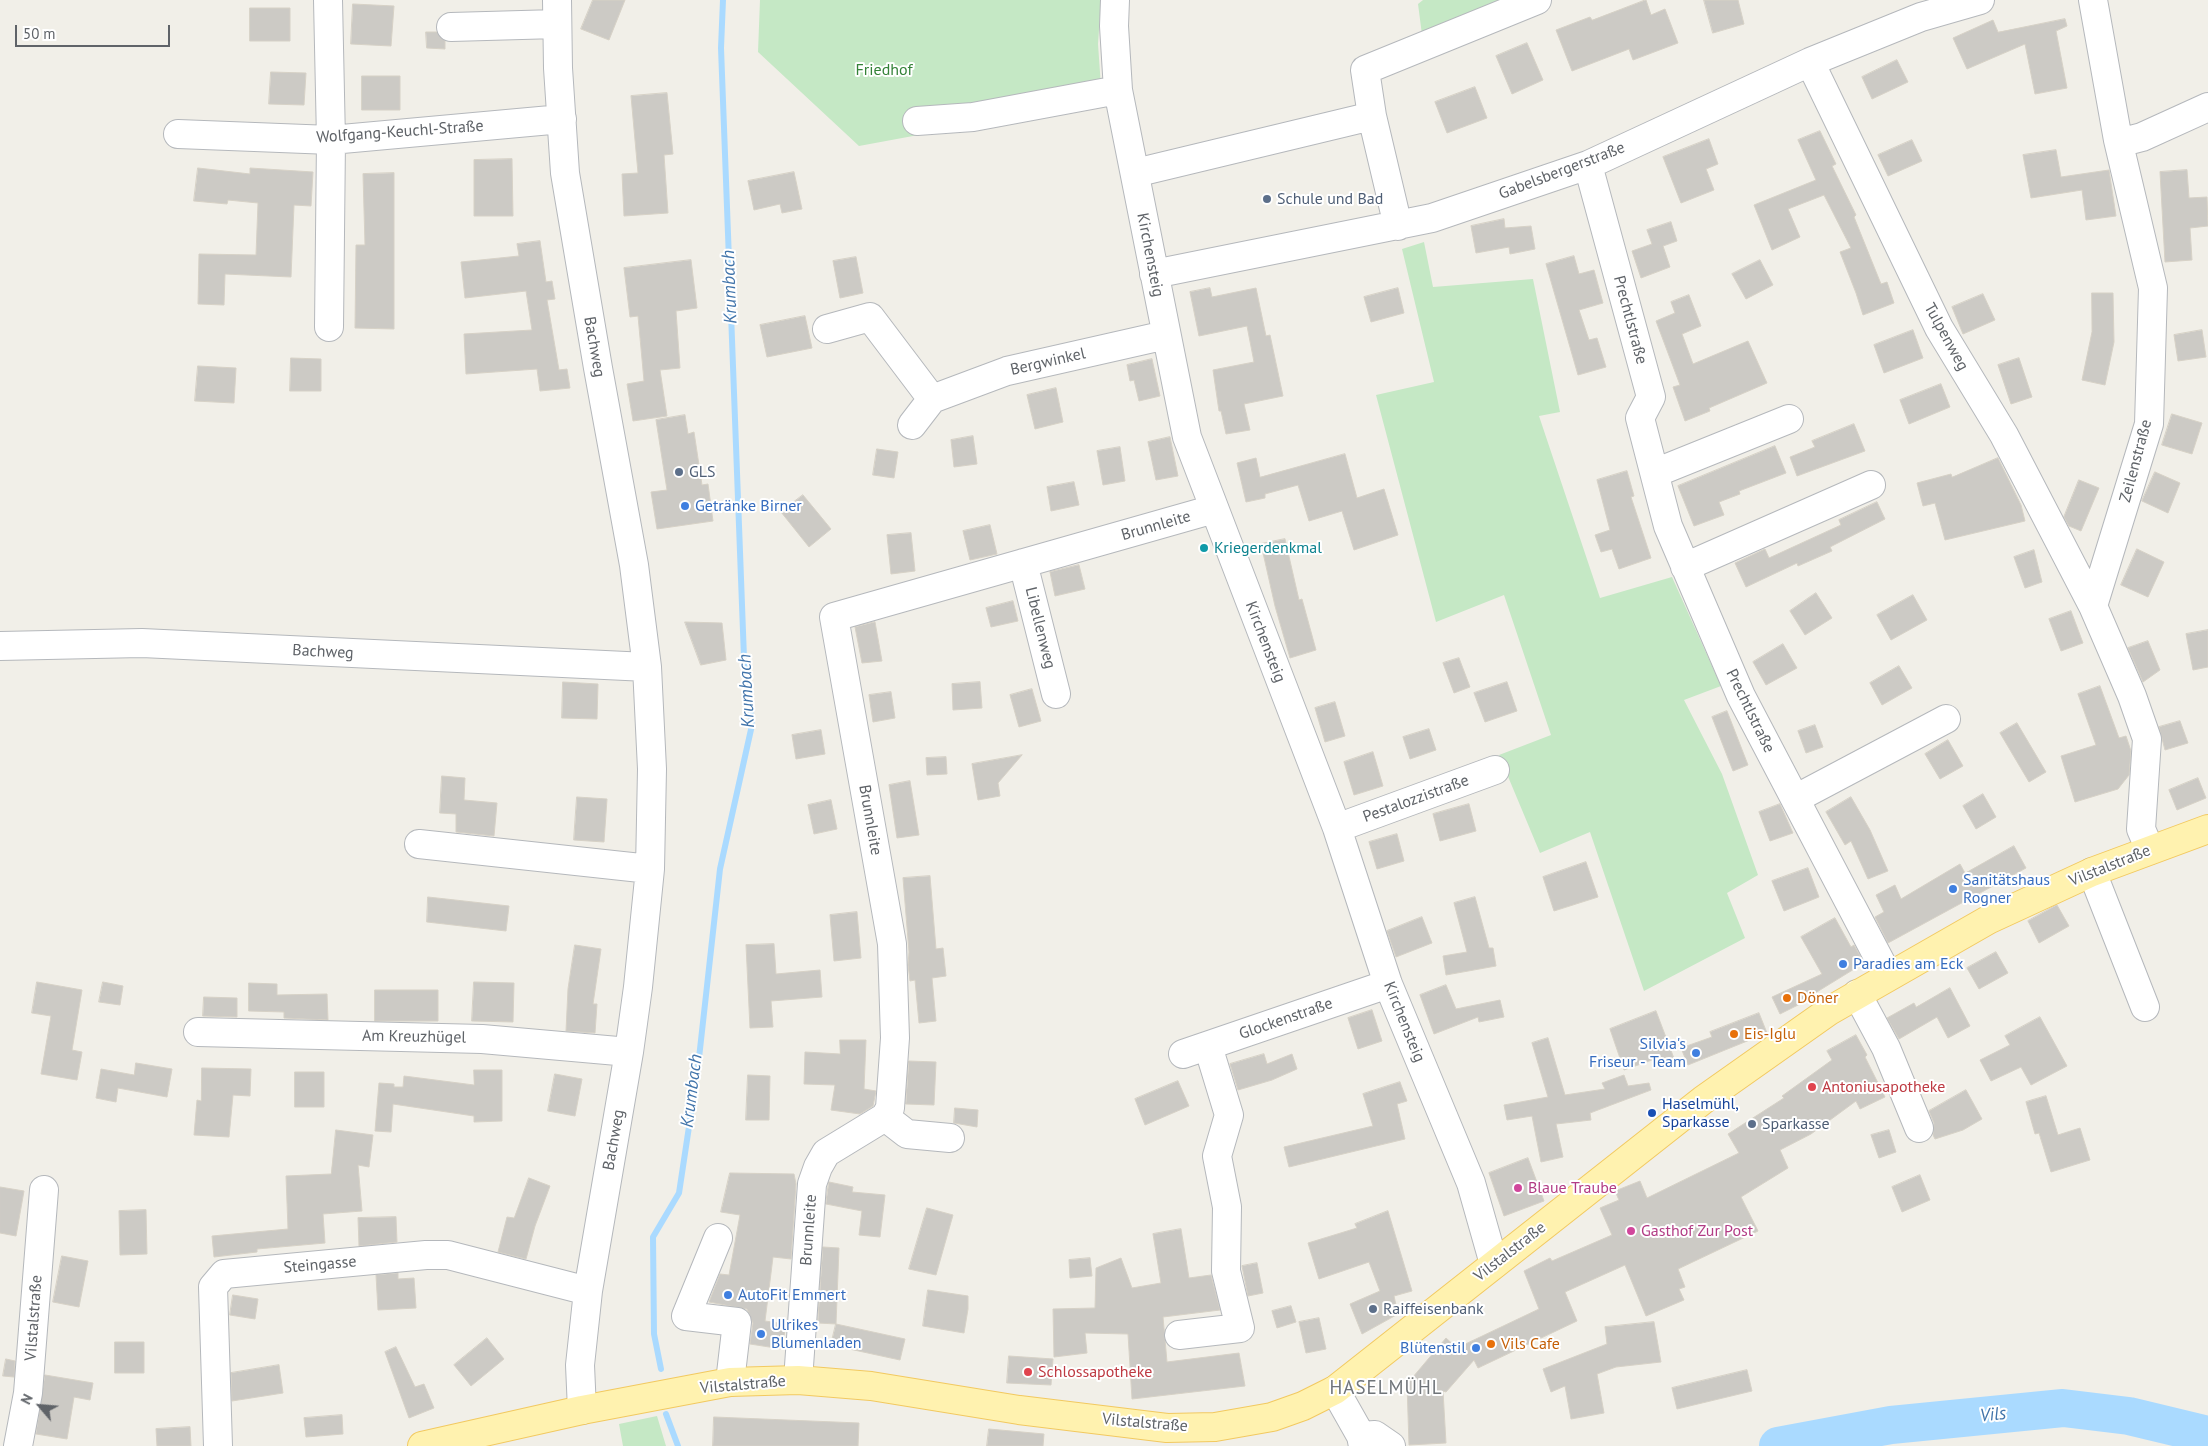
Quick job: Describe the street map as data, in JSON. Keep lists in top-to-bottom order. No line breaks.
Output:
{"streets":{"main road":["Vilstalstraße"],"street":["Wolfgang-Keuchl-Straße","Gabelsbergerstraße","Kirchensteig","Prechtlstraße","Tulpenweg","Bachweg","Bergwinkel","Zeilenstraße","Brunnleite","Libellenweg","Pestalozzistraße","Glockenstraße","Am Kreuzhügel","Steingasse"]},"crossings":[["Wolfgang-Keuchl-Straße","Bachweg"],["Gabelsbergerstraße","Kirchensteig"],["Gabelsbergerstraße","Prechtlstraße"],["Gabelsbergerstraße","Tulpenweg"],["Kirchensteig","Bergwinkel"],["Kirchensteig","Brunnleite"],["Kirchensteig","Pestalozzistraße"],["Kirchensteig","Vilstalstraße"],["Kirchensteig","Glockenstraße"],["Prechtlstraße","Vilstalstraße"],["Tulpenweg","Zeilenstraße"],["Bachweg","Vilstalstraße"],["Bachweg","Am Kreuzhügel"],["Bachweg","Steingasse"],["Brunnleite","Libellenweg"],["Brunnleite","Vilstalstraße"]],"districts":["HASELMÜHL"],"water":["Krumbach","Vils"],"parks":["Friedhof"],"places":["Schule und Bad","GLS","Getränke Birner","Kriegerdenkmal","Sanitätshaus Rogner","Paradies am Eck","Döner","Eis-Iglu","Silvia's Friseur - Team","Antoniusapotheke","Haselmühl, Sparkasse","Sparkasse","Blaue Traube","Gasthof Zur Post","AutoFit Emmert","Raiffeisenbank","Ulrikes Blumenladen","Vils Cafe","Blütenstil","Schlossapotheke"],"scale_bar":"50 m","north":"top left"}
